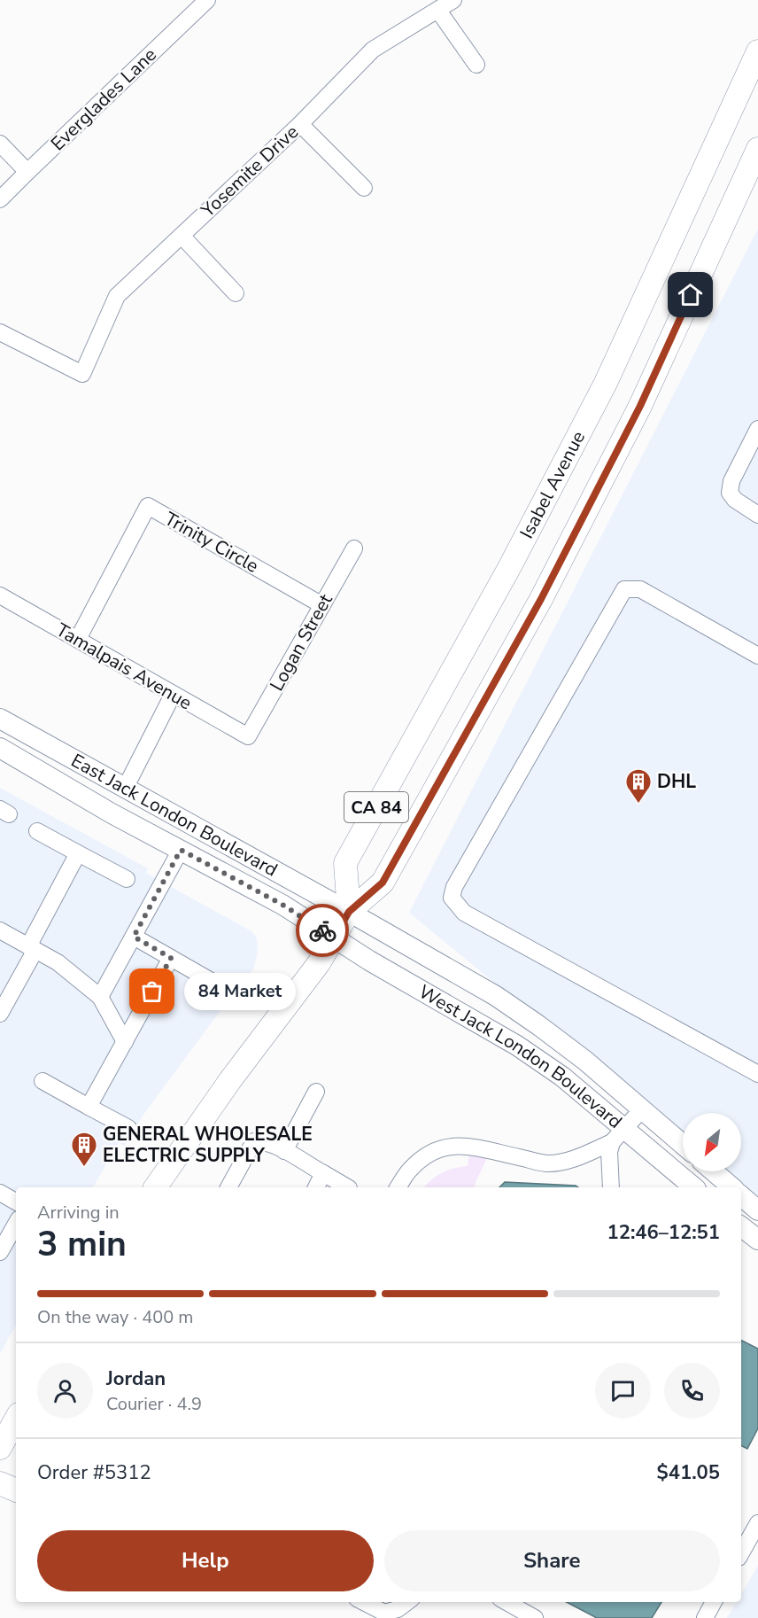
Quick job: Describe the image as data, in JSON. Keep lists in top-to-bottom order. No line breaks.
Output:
{"streets":{"highway":["Isabel Avenue","CA 84"],"main road":["East Jack London Boulevard","West Jack London Boulevard"],"street":["Everglades Lane","Yosemite Drive","Trinity Circle","Logan Street","Tamalpais Avenue"]},"crossings":[["Isabel Avenue","CA 84"],["Isabel Avenue","East Jack London Boulevard"],["Isabel Avenue","West Jack London Boulevard"],["Trinity Circle","Logan Street"],["Trinity Circle","Tamalpais Avenue"],["Logan Street","Tamalpais Avenue"],["CA 84","East Jack London Boulevard"],["CA 84","West Jack London Boulevard"],["East Jack London Boulevard","West Jack London Boulevard"]],"places":{"building":["DHL","GENERAL WHOLESALE ELECTRIC SUPPLY"],"other":["84 Market"]},"north":"bottom left","page":{"bubble":"84 Market","heading":["3 min","Arriving in","12:46–12:51"],"panel":["Jordan","Courier · 4.9","Order #5312","$41.05"],"bar":"On the way · 400 m","buttons":["Help","Share"]}}
